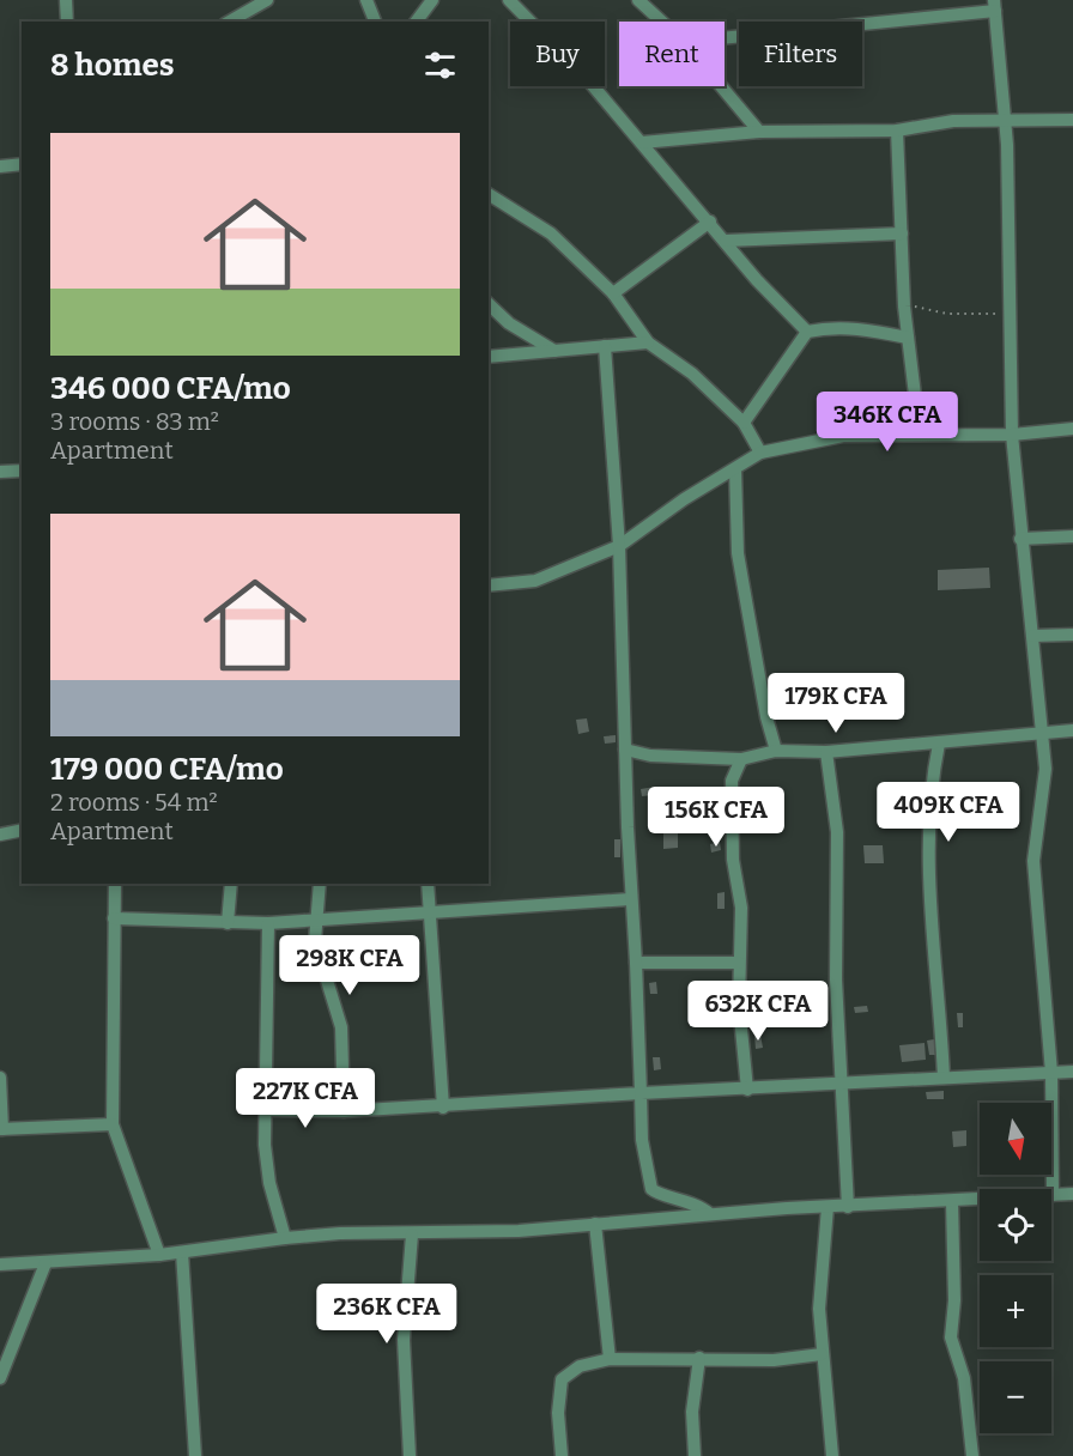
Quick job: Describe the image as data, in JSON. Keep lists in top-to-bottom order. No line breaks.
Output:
{"north":"bottom","page":{"chip":["Buy","Rent","Filters"],"heading":"8 homes","list":[{"name":"346 000 CFA/mo","note":"3 rooms · 83 m² · Apartment"},{"name":"179 000 CFA/mo","note":"2 rooms · 54 m² · Apartment"}],"price":["346K CFA","179K CFA","409K CFA","156K CFA","298K CFA","632K CFA","227K CFA","236K CFA"],"map_buttons":["+","−"]}}
